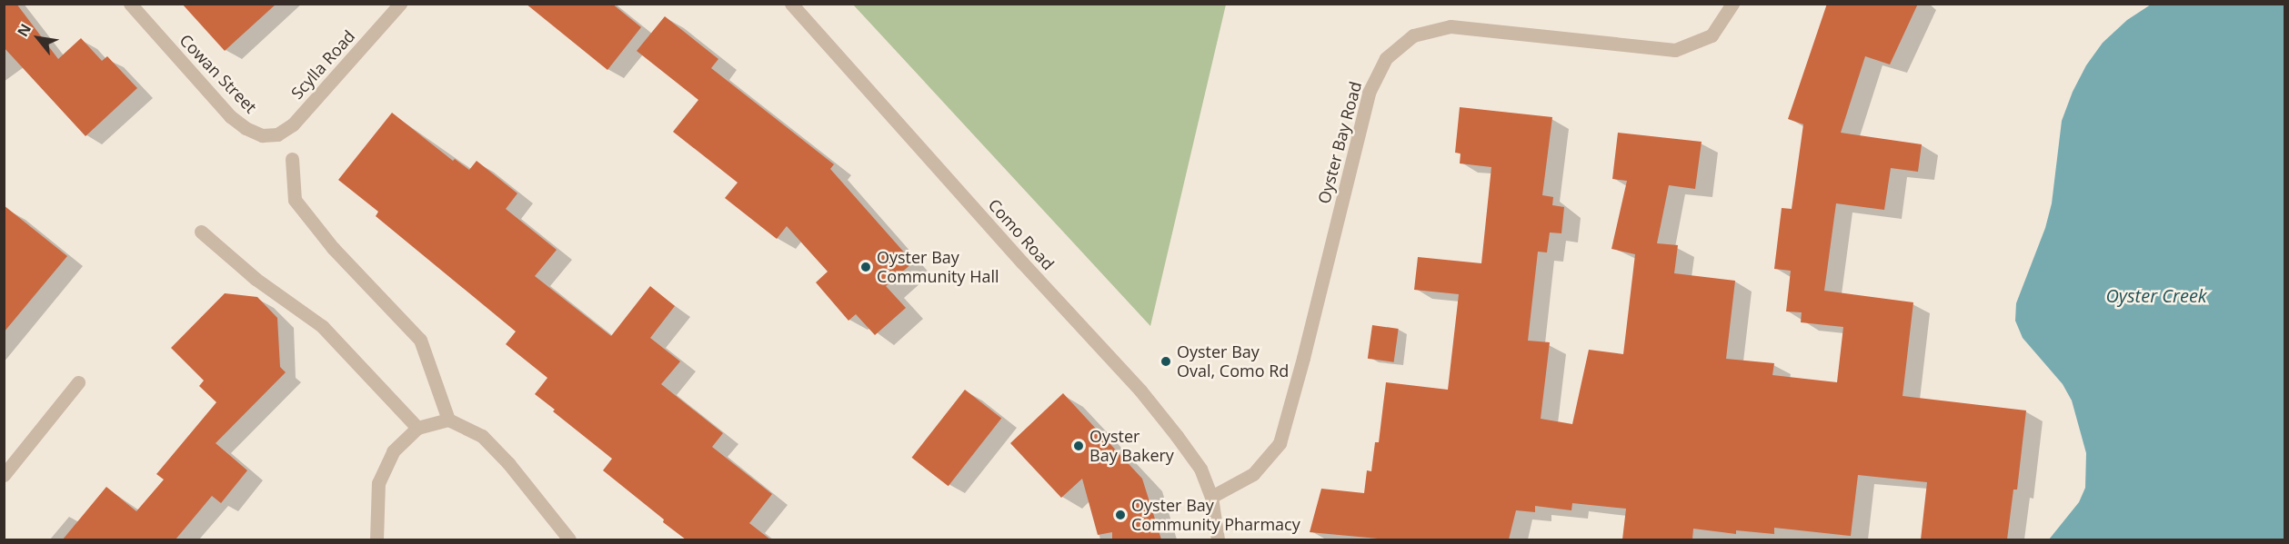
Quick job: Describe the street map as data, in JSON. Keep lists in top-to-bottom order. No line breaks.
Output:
{"streets":{"street":["Scylla Road","Cowan Street","Oyster Bay Road","Como Road"]},"crossings":[["Scylla Road","Cowan Street"],["Oyster Bay Road","Como Road"]],"water":["Oyster Creek"],"places":["Oyster Bay Community Hall","Oyster Bay Oval, Como Rd","Oyster Bay Bakery","Oyster Bay Community Pharmacy"],"north":"top left"}
